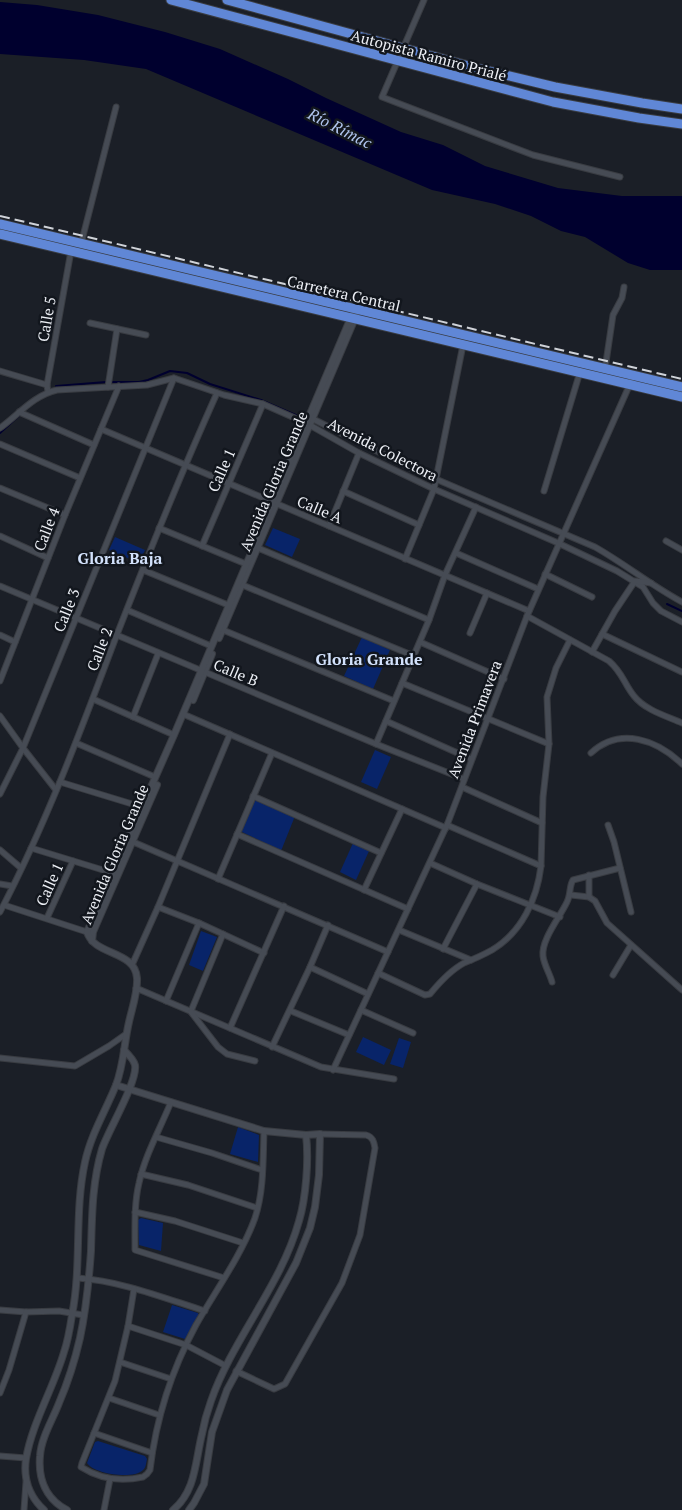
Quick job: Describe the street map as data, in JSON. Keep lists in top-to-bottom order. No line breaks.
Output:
{"streets":{"highway":["Autopista Ramiro Prialé","Carretera Central"],"street":["Calle 5","Avenida Colectora","Calle 1","Avenida Gloria Grande","Calle A","Calle 4","Calle 3","Calle 2","Calle B","Avenida Primavera"]},"crossings":[["Carretera Central","Calle 5"],["Carretera Central","Avenida Gloria Grande"],["Carretera Central","Avenida Primavera"],["Avenida Colectora","Calle 1"],["Avenida Colectora","Avenida Gloria Grande"],["Avenida Colectora","Calle 3"],["Avenida Colectora","Calle 2"],["Avenida Colectora","Avenida Primavera"],["Calle 1","Calle A"],["Avenida Gloria Grande","Calle A"],["Avenida Gloria Grande","Calle B"],["Calle A","Calle 4"],["Calle A","Calle 3"],["Calle A","Calle 2"],["Calle A","Avenida Primavera"],["Calle 4","Calle B"],["Calle 3","Calle B"],["Calle 2","Calle B"],["Calle B","Avenida Primavera"]],"districts":["Gloria Baja","Gloria Grande"],"water":["Río Rímac"]}
